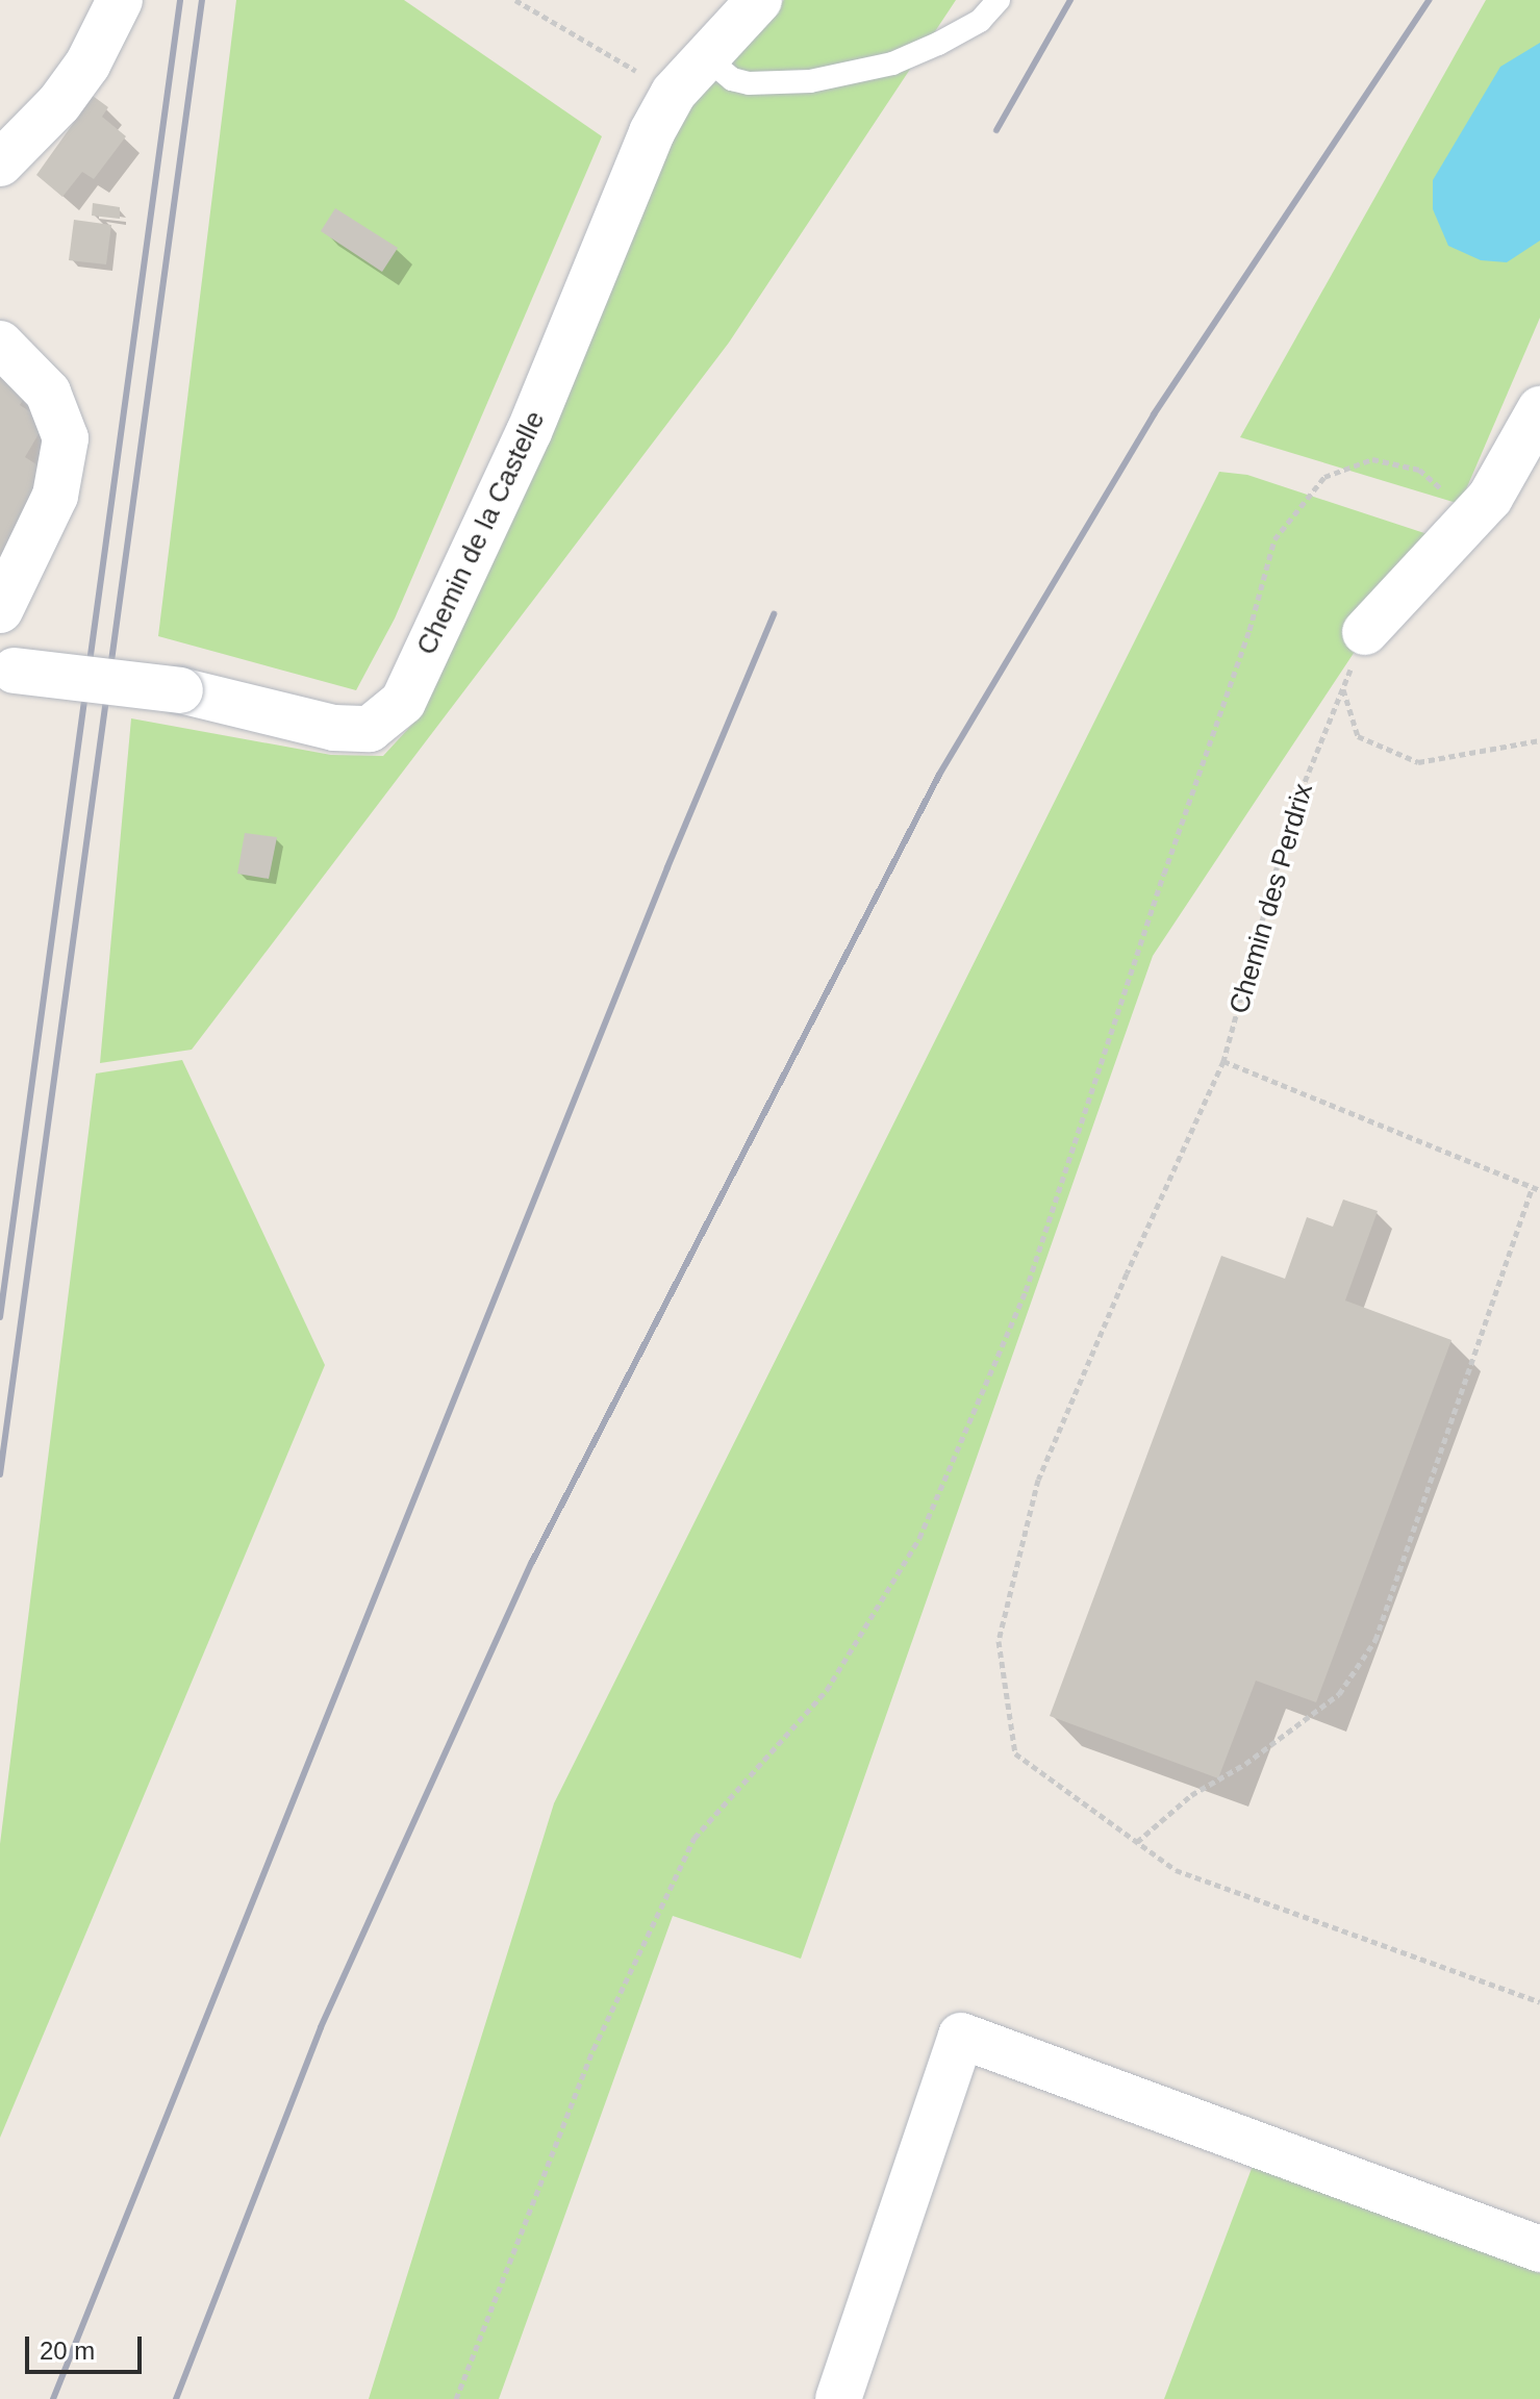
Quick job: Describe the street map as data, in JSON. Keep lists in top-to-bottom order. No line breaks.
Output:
{"streets":{"street":["Chemin de la Castelle"],"path":["Chemin des Perdrix"]},"scale_bar":"20 m"}
